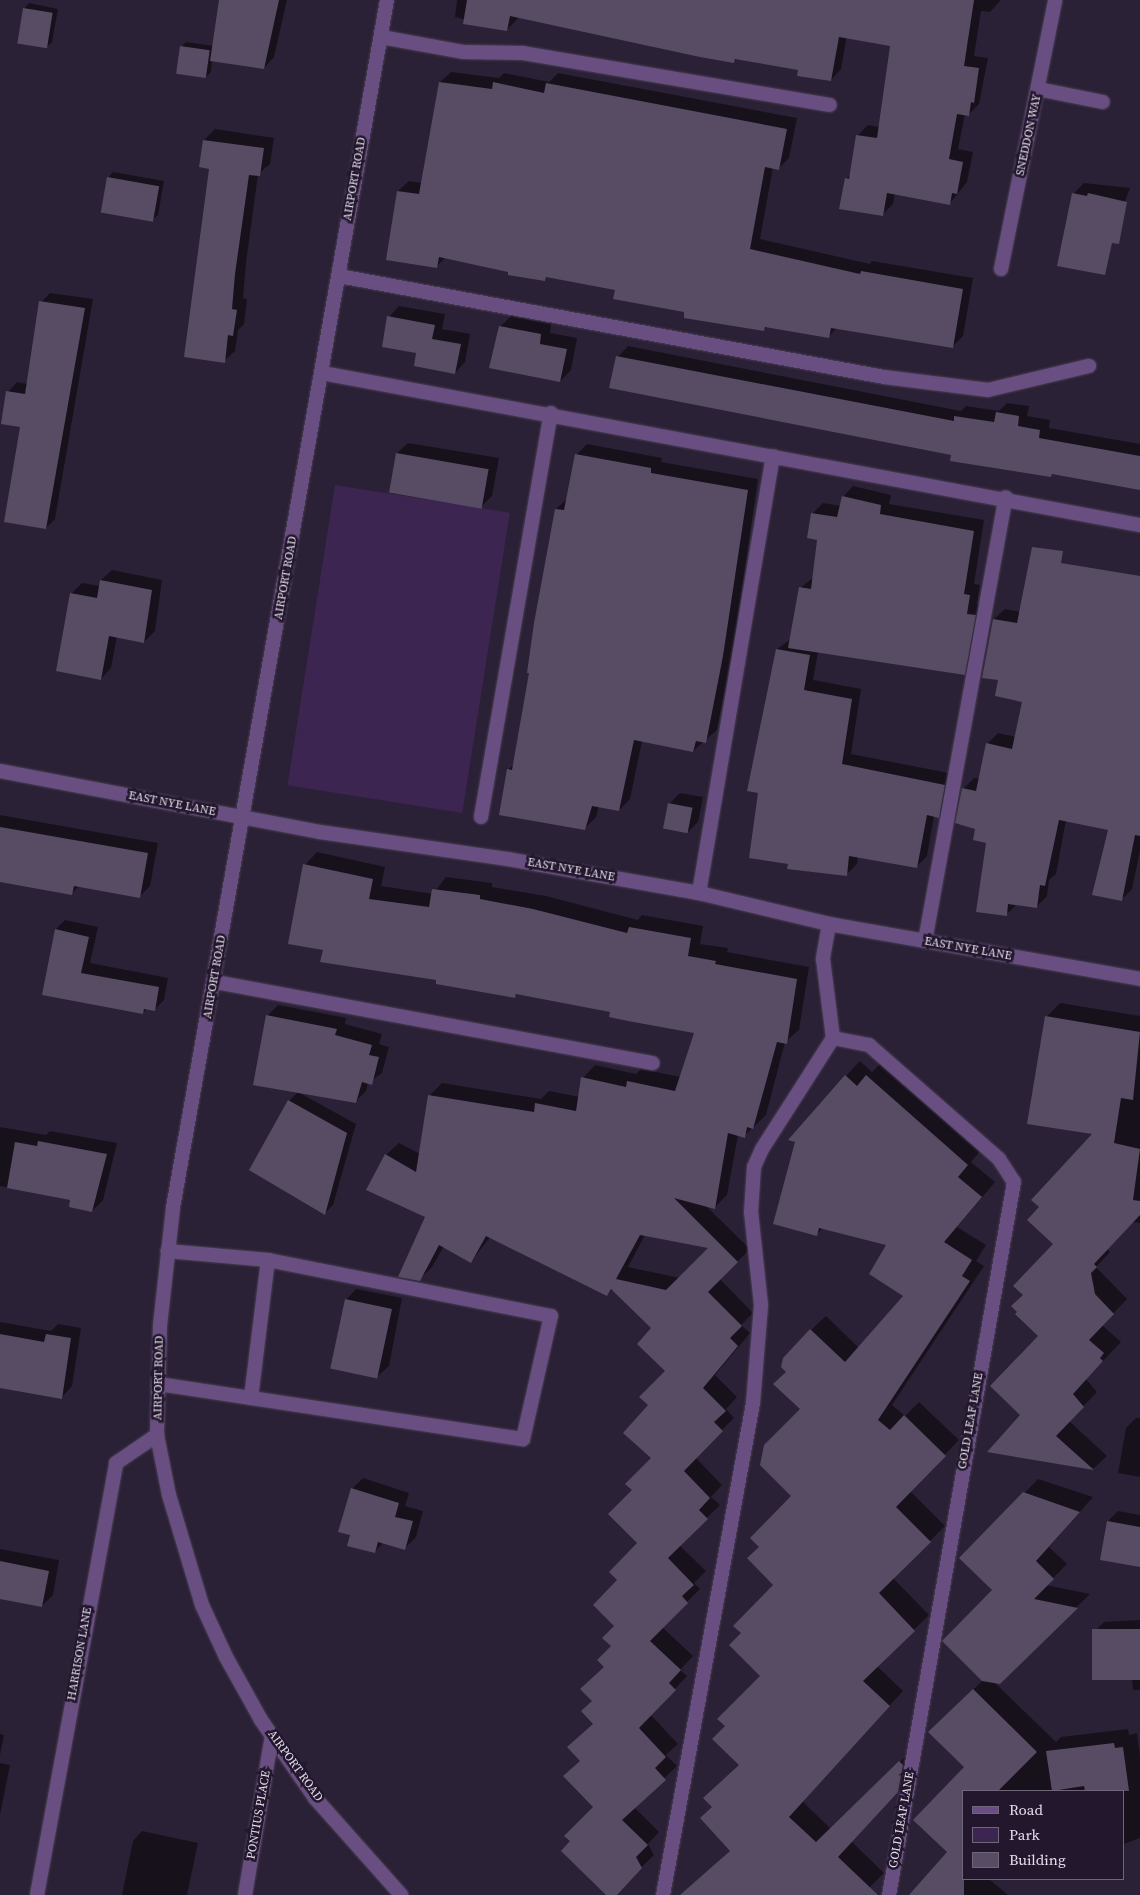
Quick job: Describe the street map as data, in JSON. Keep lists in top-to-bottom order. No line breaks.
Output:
{"streets":{"street":["SNEDDON WAY","AIRPORT ROAD","EAST NYE LANE","GOLD LEAF LANE","HARRISON LANE","PONTIUS PLACE"]},"crossings":[["AIRPORT ROAD","EAST NYE LANE"],["AIRPORT ROAD","HARRISON LANE"],["AIRPORT ROAD","PONTIUS PLACE"]],"legend":["Road","Park","Building"]}
